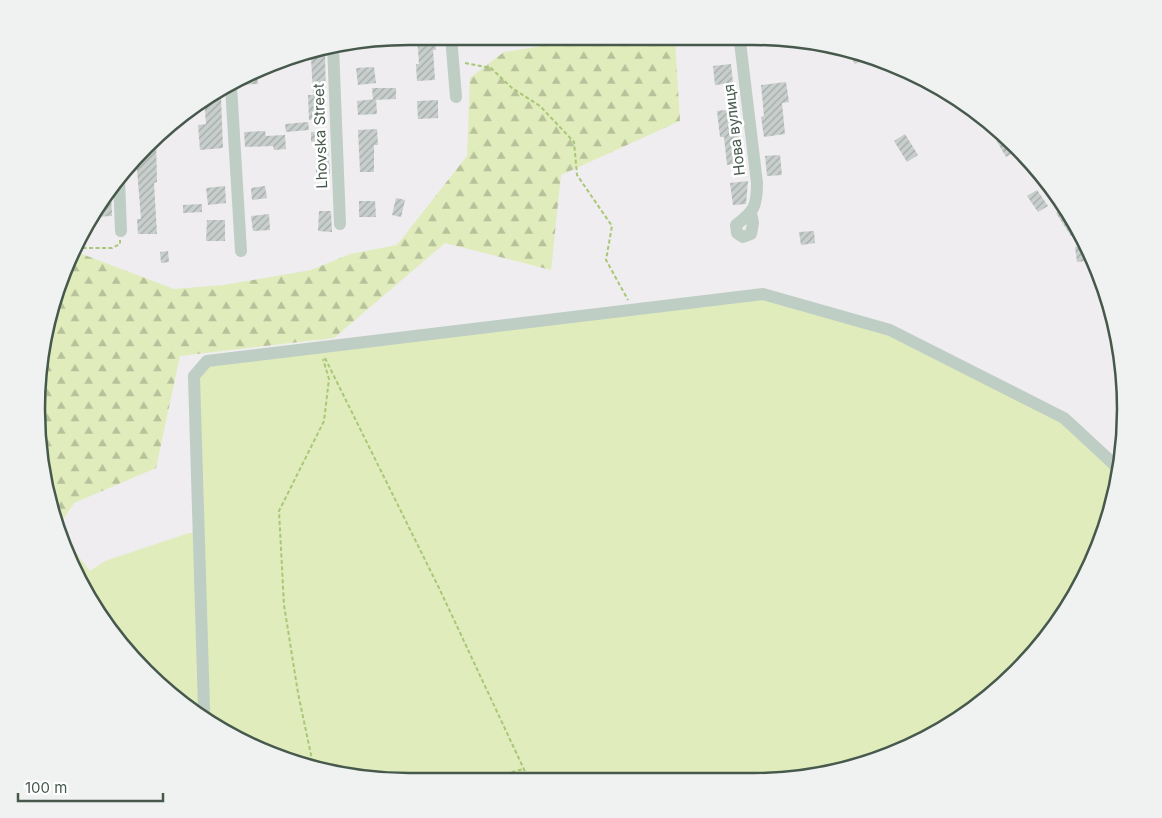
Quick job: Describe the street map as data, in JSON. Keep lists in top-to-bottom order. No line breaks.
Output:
{"streets":{"street":["Нова вулиця","Lhovska Street"]},"scale_bar":"100 m"}
